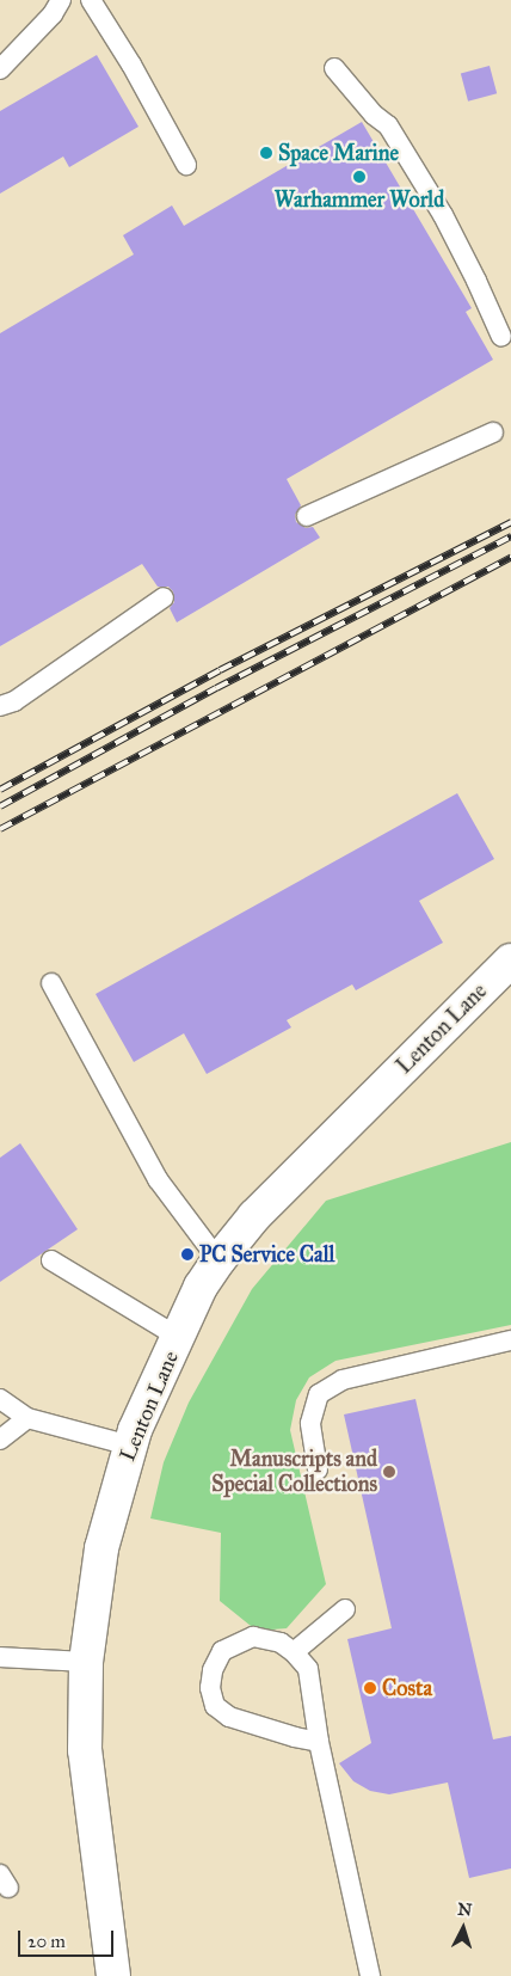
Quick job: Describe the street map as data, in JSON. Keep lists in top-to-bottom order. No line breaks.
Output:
{"streets":{"street":["Lenton Lane"]},"places":["Space Marine","Warhammer World","PC Service Call","Manuscripts and Special Collections","Costa"],"scale_bar":"20 m","north":"top"}
